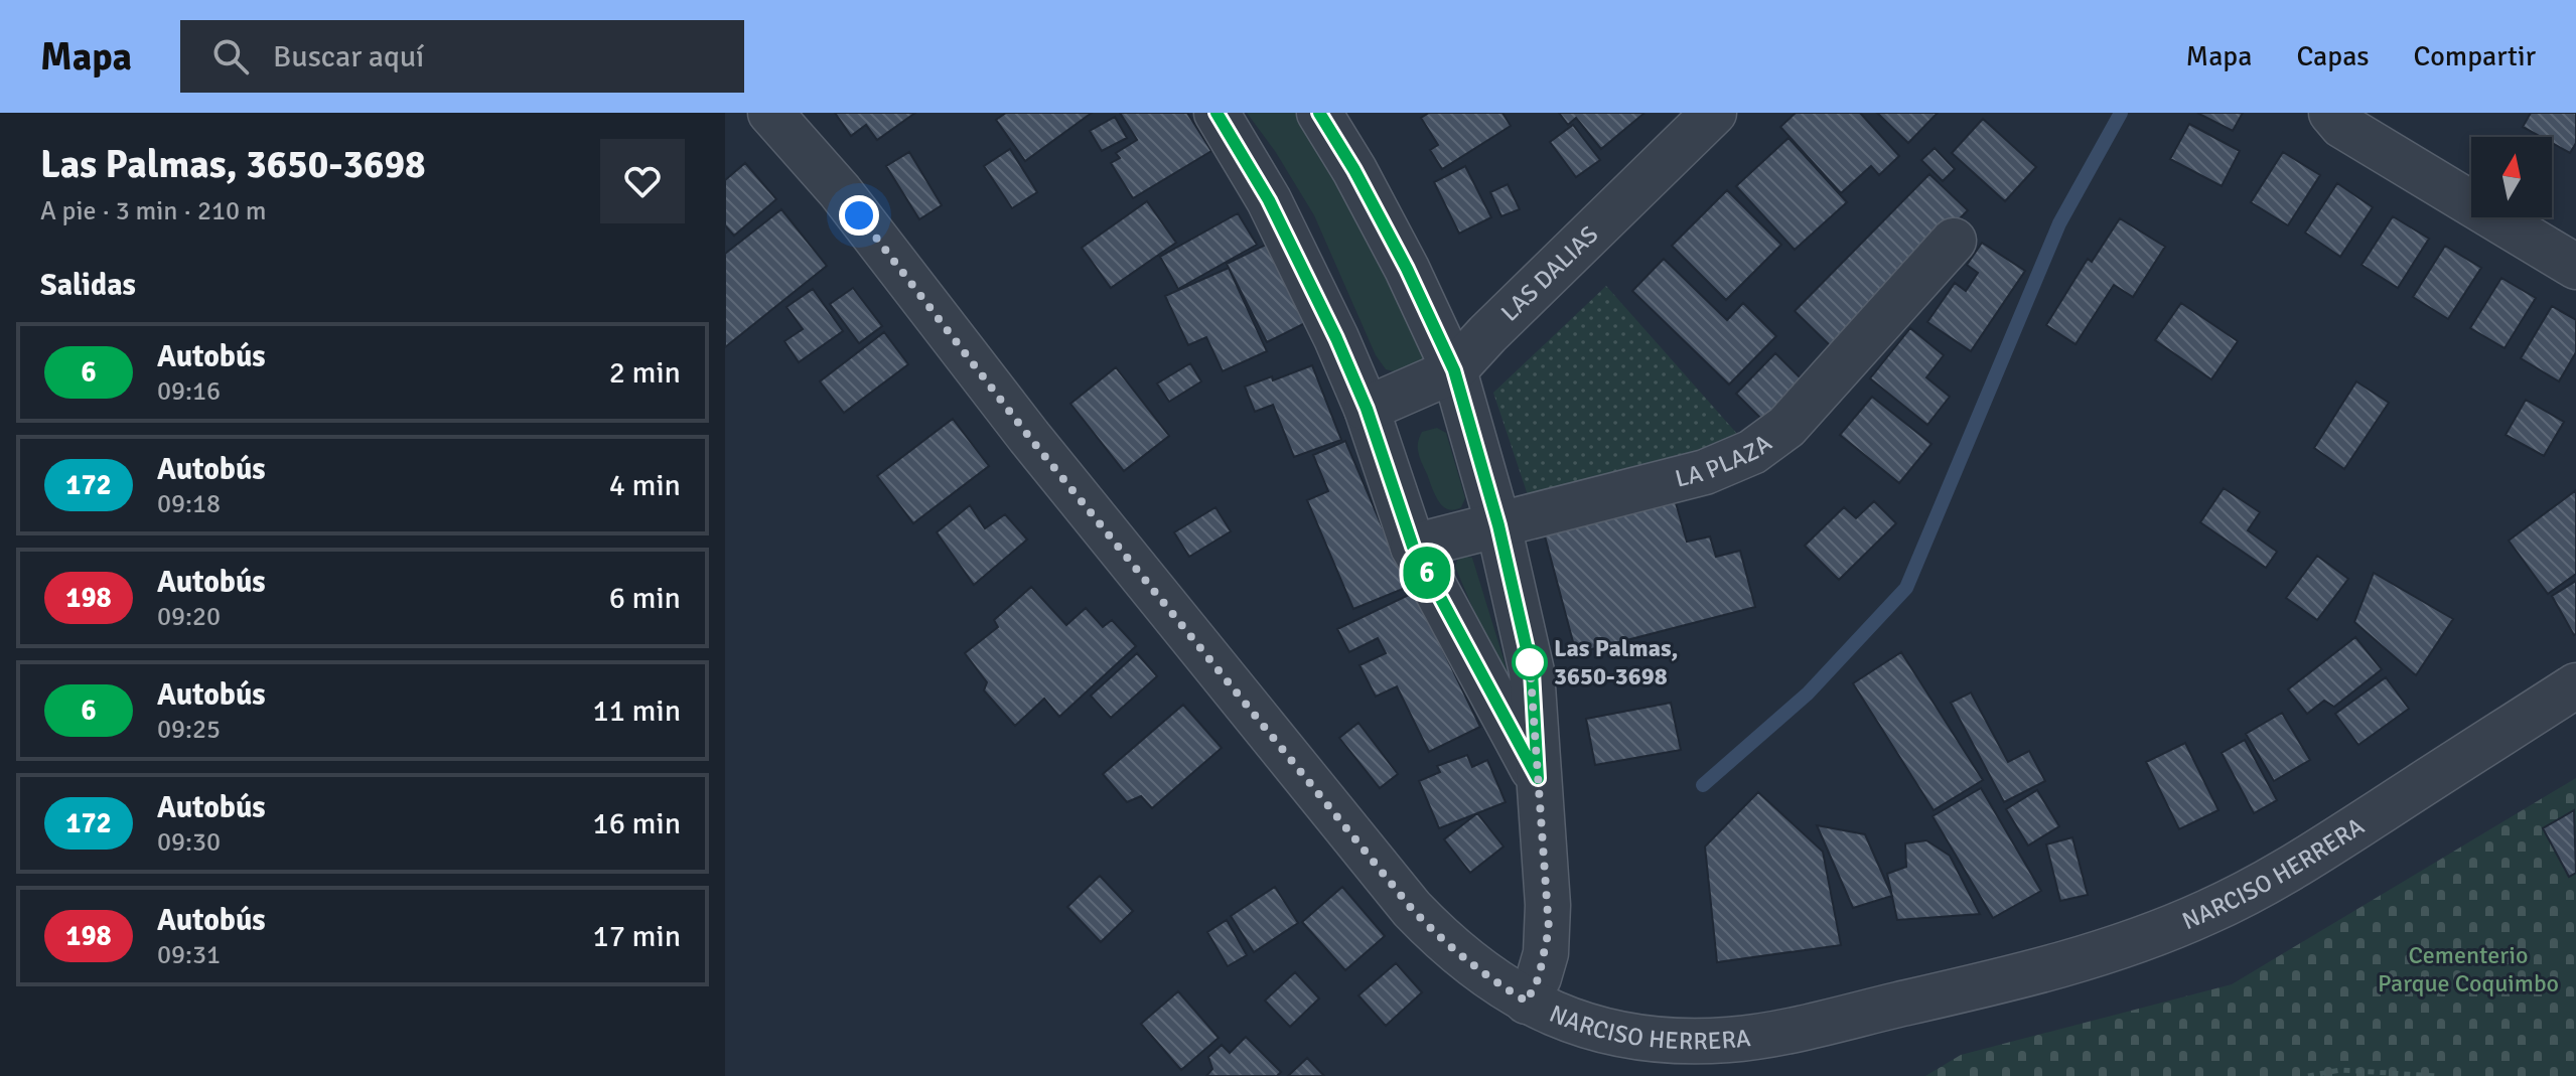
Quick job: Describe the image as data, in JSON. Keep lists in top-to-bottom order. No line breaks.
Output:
{"streets":{"street":["LAS DALIAS","LA PLAZA","NARCISO HERRERA"]},"parks":["Cementerio Parque Coquimbo"],"places":["Las Palmas, 3650-3698"],"lines":["bus line 6"],"north":"top","page":{"header":"Mapa","search":"Buscar aquí","nav":["Mapa","Capas","Compartir"],"heading":[["Las Palmas, 3650-3698","A pie · 3 min · 210 m"],"Salidas"],"on_map":"6","list":[{"mark":"6","name":"Autobús","note":"09:16","value":"2 min"},{"mark":"172","name":"Autobús","note":"09:18","value":"4 min"},{"mark":"198","name":"Autobús","note":"09:20","value":"6 min"},{"mark":"6","name":"Autobús","note":"09:25","value":"11 min"},{"mark":"172","name":"Autobús","note":"09:30","value":"16 min"},{"mark":"198","name":"Autobús","note":"09:31","value":"17 min"}]}}
